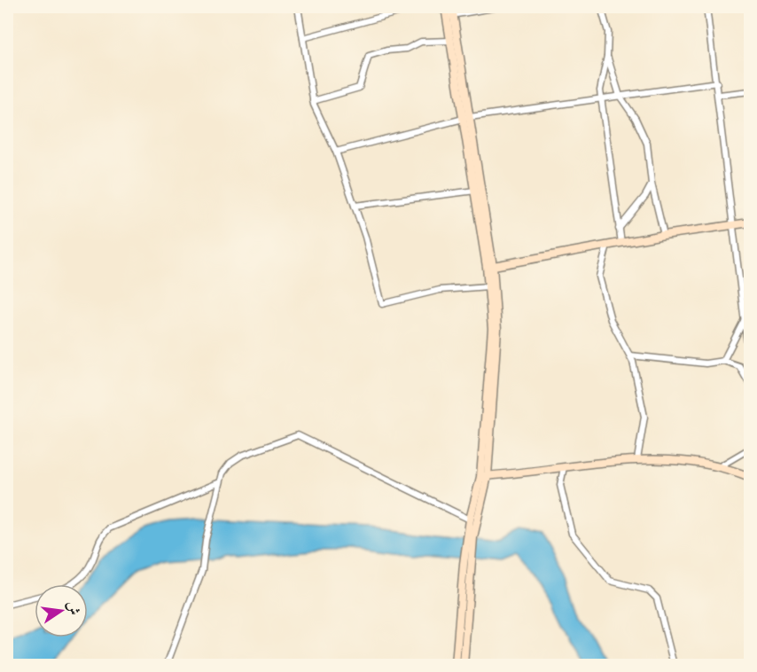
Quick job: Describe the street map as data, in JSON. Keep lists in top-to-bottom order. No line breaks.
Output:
{"north":"right"}
